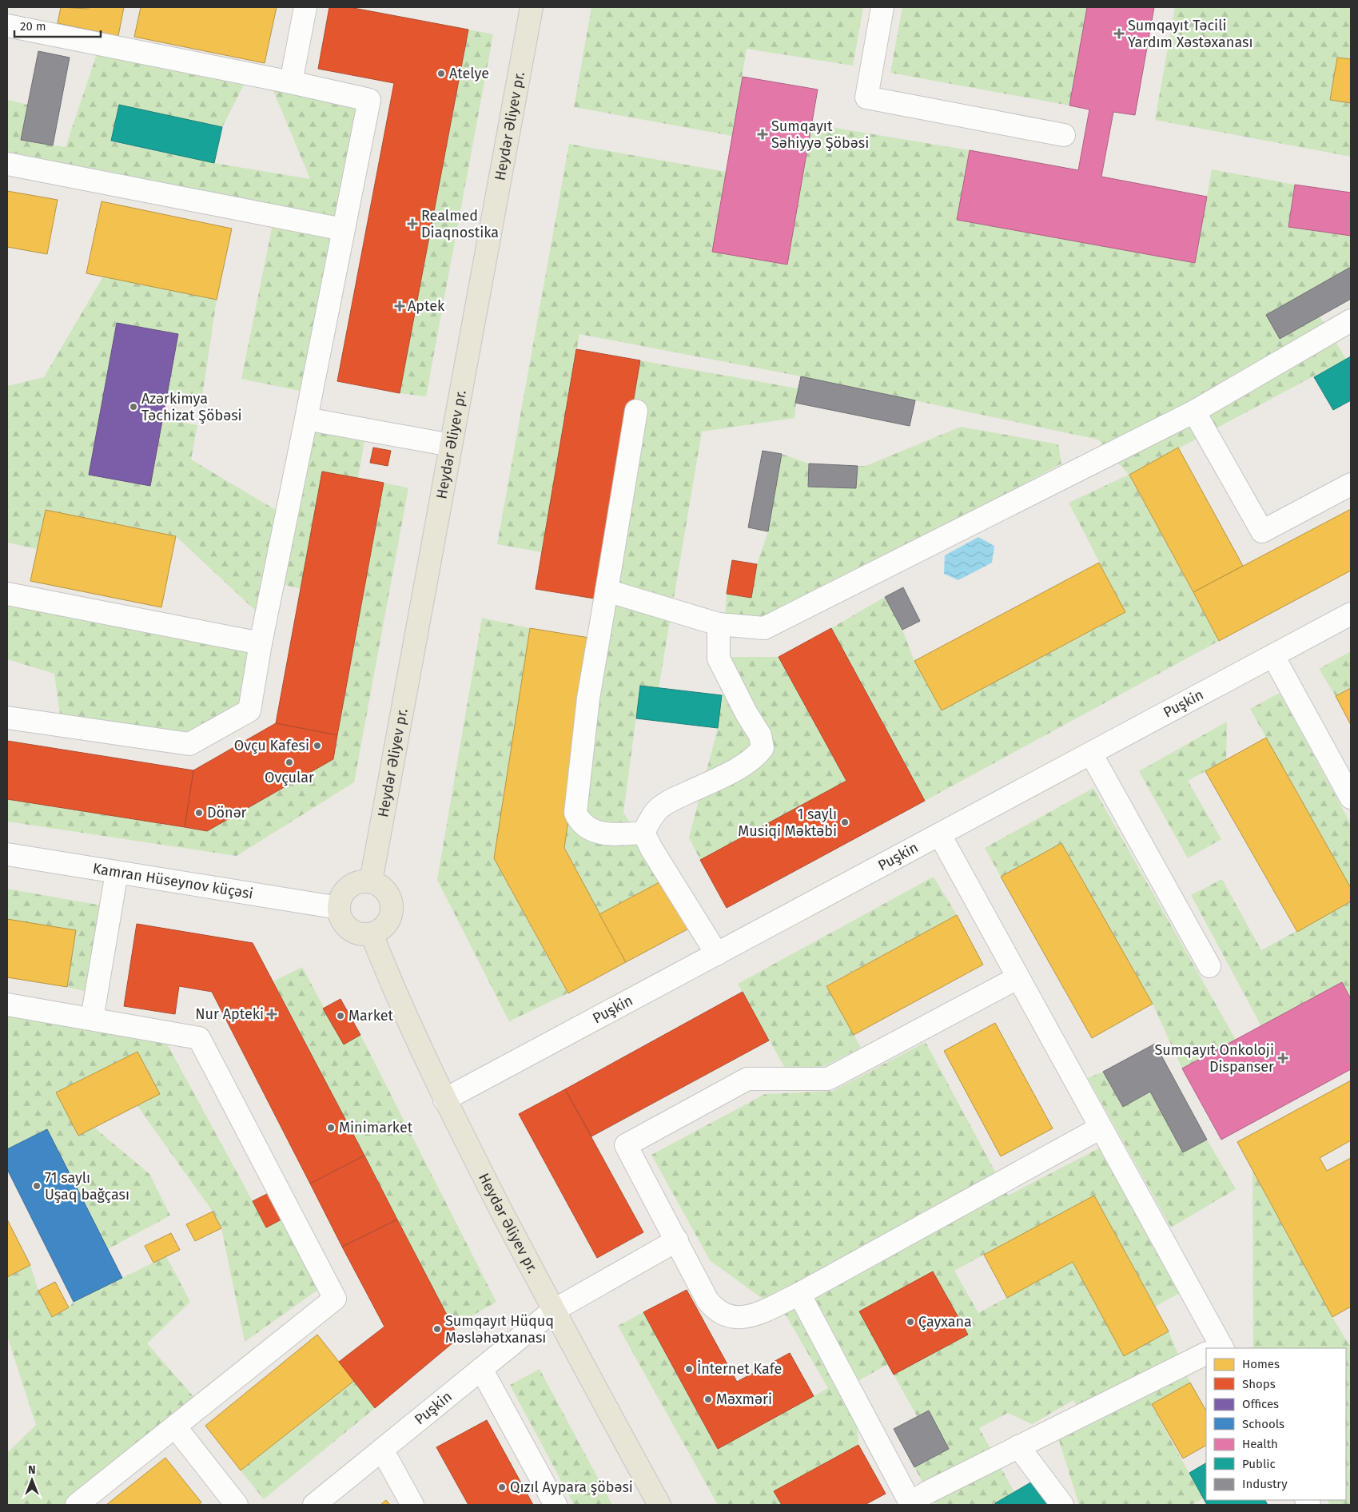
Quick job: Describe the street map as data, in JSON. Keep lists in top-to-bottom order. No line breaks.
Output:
{"streets":{"main road":["Heydər Əliyev pr."],"street":["Puşkin","Kamran Hüseynov küçəsi"]},"crossings":[["Heydər Əliyev pr.","Puşkin"],["Heydər Əliyev pr.","Kamran Hüseynov küçəsi"]],"places":{"health":["Sumqayıt Təcili Yardım Xəstəxanası","Sumqayıt Səhiyyə Şöbəsi","Realmed Diaqnostika","Aptek","Nur Apteki","Sumqayıt Onkoloji Dispanser"],"other":["Atelye","Azərkimya Təchizat Şöbəsi","Ovçu Kafesi","Ovçular","Dönər","1 saylı Musiqi Məktəbi","Market","Minimarket","71 saylı Uşaq bağçası","Çayxana","Sumqayıt Hüquq Məsləhətxanası","İnternet Kafe","Məxməri","Qızıl Aypara şöbəsi"]},"legend":["Homes","Shops","Offices","Schools","Health","Public","Industry"],"scale_bar":"20 m","north":"top"}
